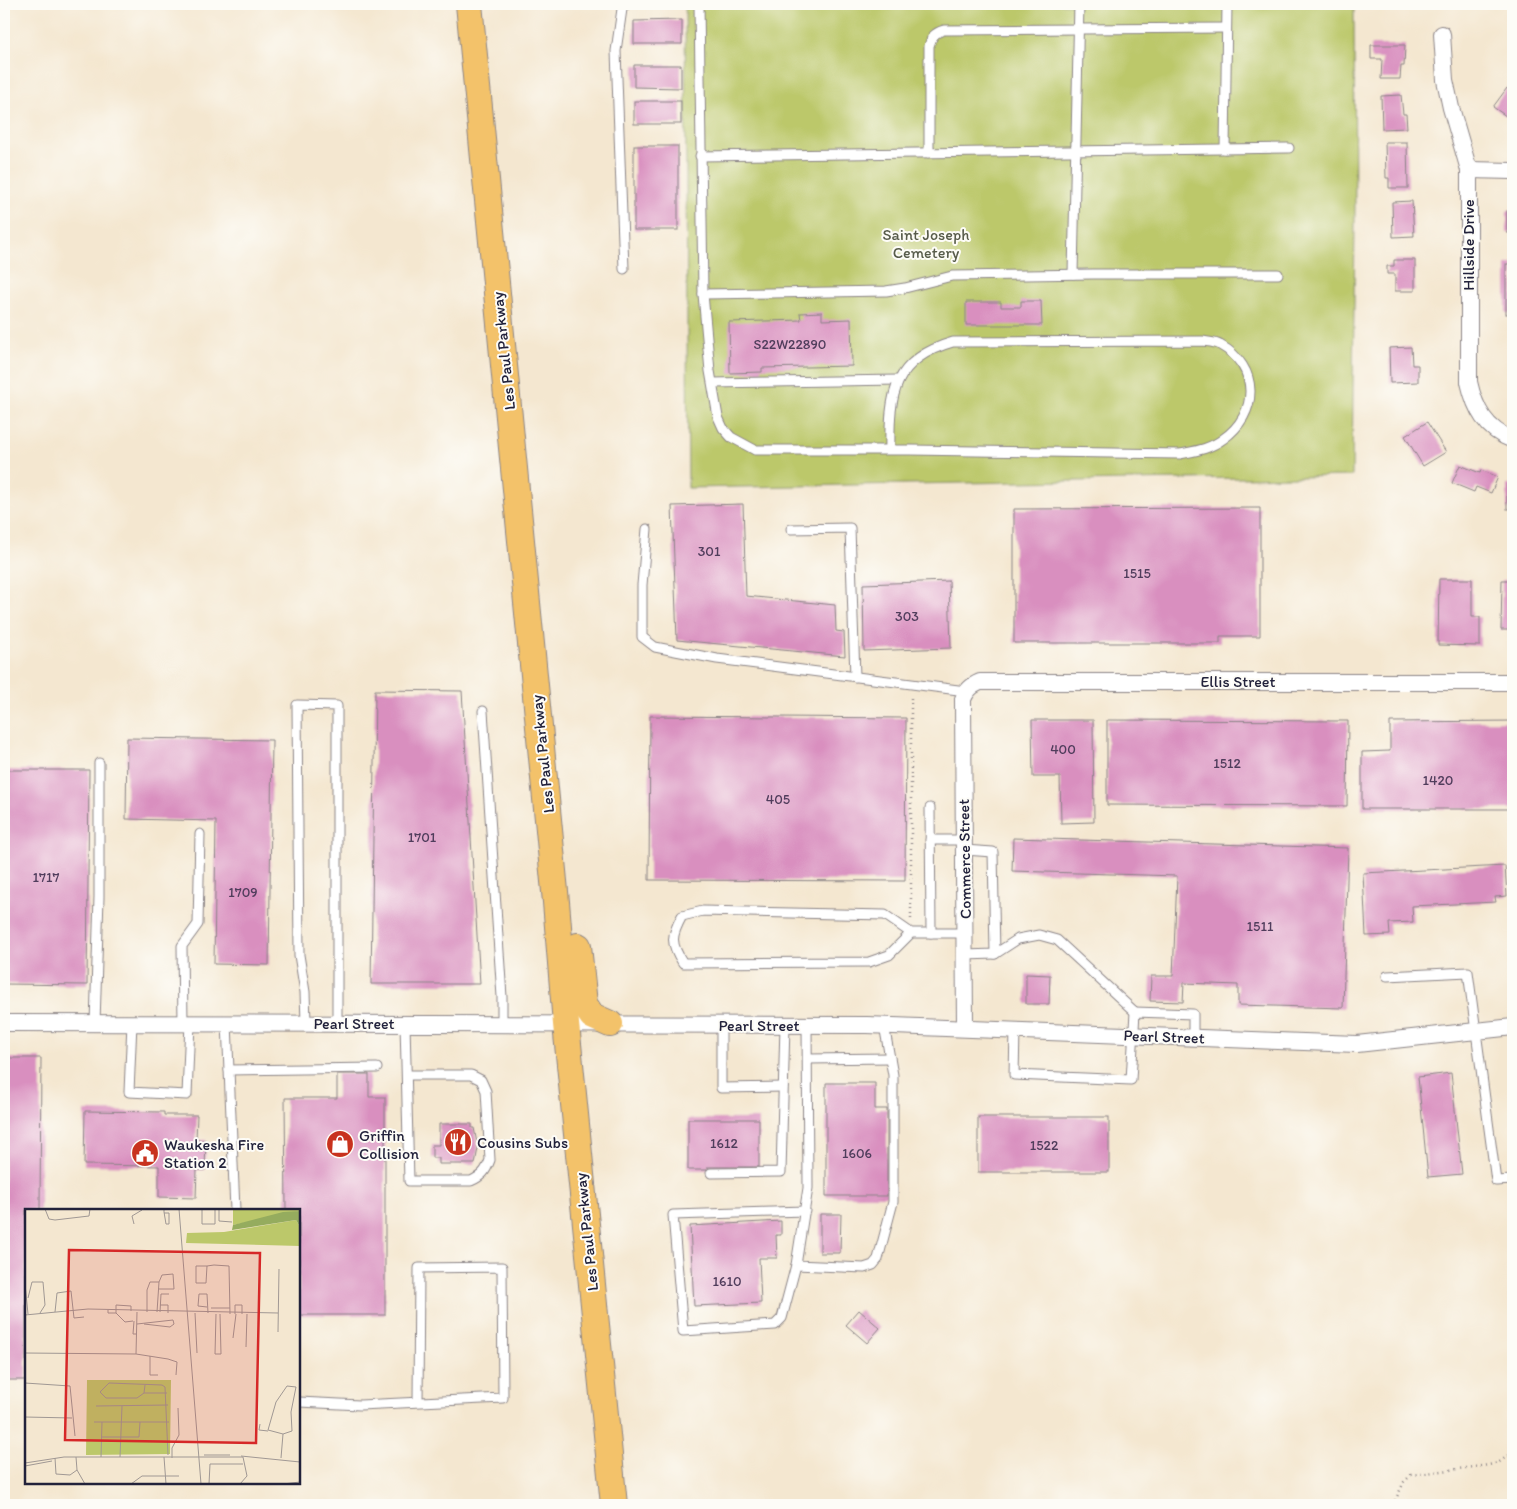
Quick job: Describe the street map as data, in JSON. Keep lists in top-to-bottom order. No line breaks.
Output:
{"streets":{"main road":["Les Paul Parkway"],"street":["Hillside Drive","Ellis Street","Commerce Street","Pearl Street"]},"crossings":[["Les Paul Parkway","Pearl Street"],["Ellis Street","Commerce Street"],["Commerce Street","Pearl Street"]],"parks":["Saint Joseph Cemetery"],"places":{"restaurant":["Cousins Subs"],"shop":["Griffin Collision"],"public building":["Waukesha Fire Station 2"]},"house_numbers":["S22W22890","301","1515","303","400","1512","1420","405","1701","1717","1709","1511","1612","1522","1606","1610"]}
